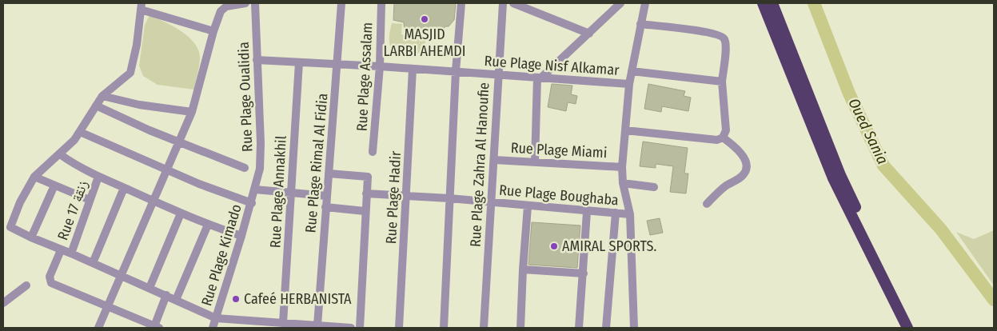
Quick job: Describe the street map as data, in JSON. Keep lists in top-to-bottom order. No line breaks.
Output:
{"streets":{"street":["Rue Plage Nisf Alkamar","Rue Plage Assalam","Rue Plage Oualidia","Rue Plage Miami","Rue Plage Rimal Al Fidia","Rue Plage Zahra Al Hanoufie","Rue Plage Annakhil","Rue Plage Boughaba","Rue Plage Hadir","Rue 17 زنقة","Rue Plage Kimado"]},"crossings":[["Rue Plage Nisf Alkamar","Rue Plage Assalam"],["Rue Plage Nisf Alkamar","Rue Plage Oualidia"],["Rue Plage Nisf Alkamar","Rue Plage Rimal Al Fidia"],["Rue Plage Nisf Alkamar","Rue Plage Zahra Al Hanoufie"],["Rue Plage Nisf Alkamar","Rue Plage Annakhil"],["Rue Plage Nisf Alkamar","Rue Plage Hadir"],["Rue Plage Oualidia","Rue Plage Kimado"],["Rue Plage Miami","Rue Plage Zahra Al Hanoufie"],["Rue Plage Zahra Al Hanoufie","Rue Plage Boughaba"],["Rue Plage Boughaba","Rue Plage Hadir"]],"water":["Oued Sania"],"places":["MASJID LARBI AHEMDI","AMIRAL SPORTS.","Cafeé HERBANISTA"]}
